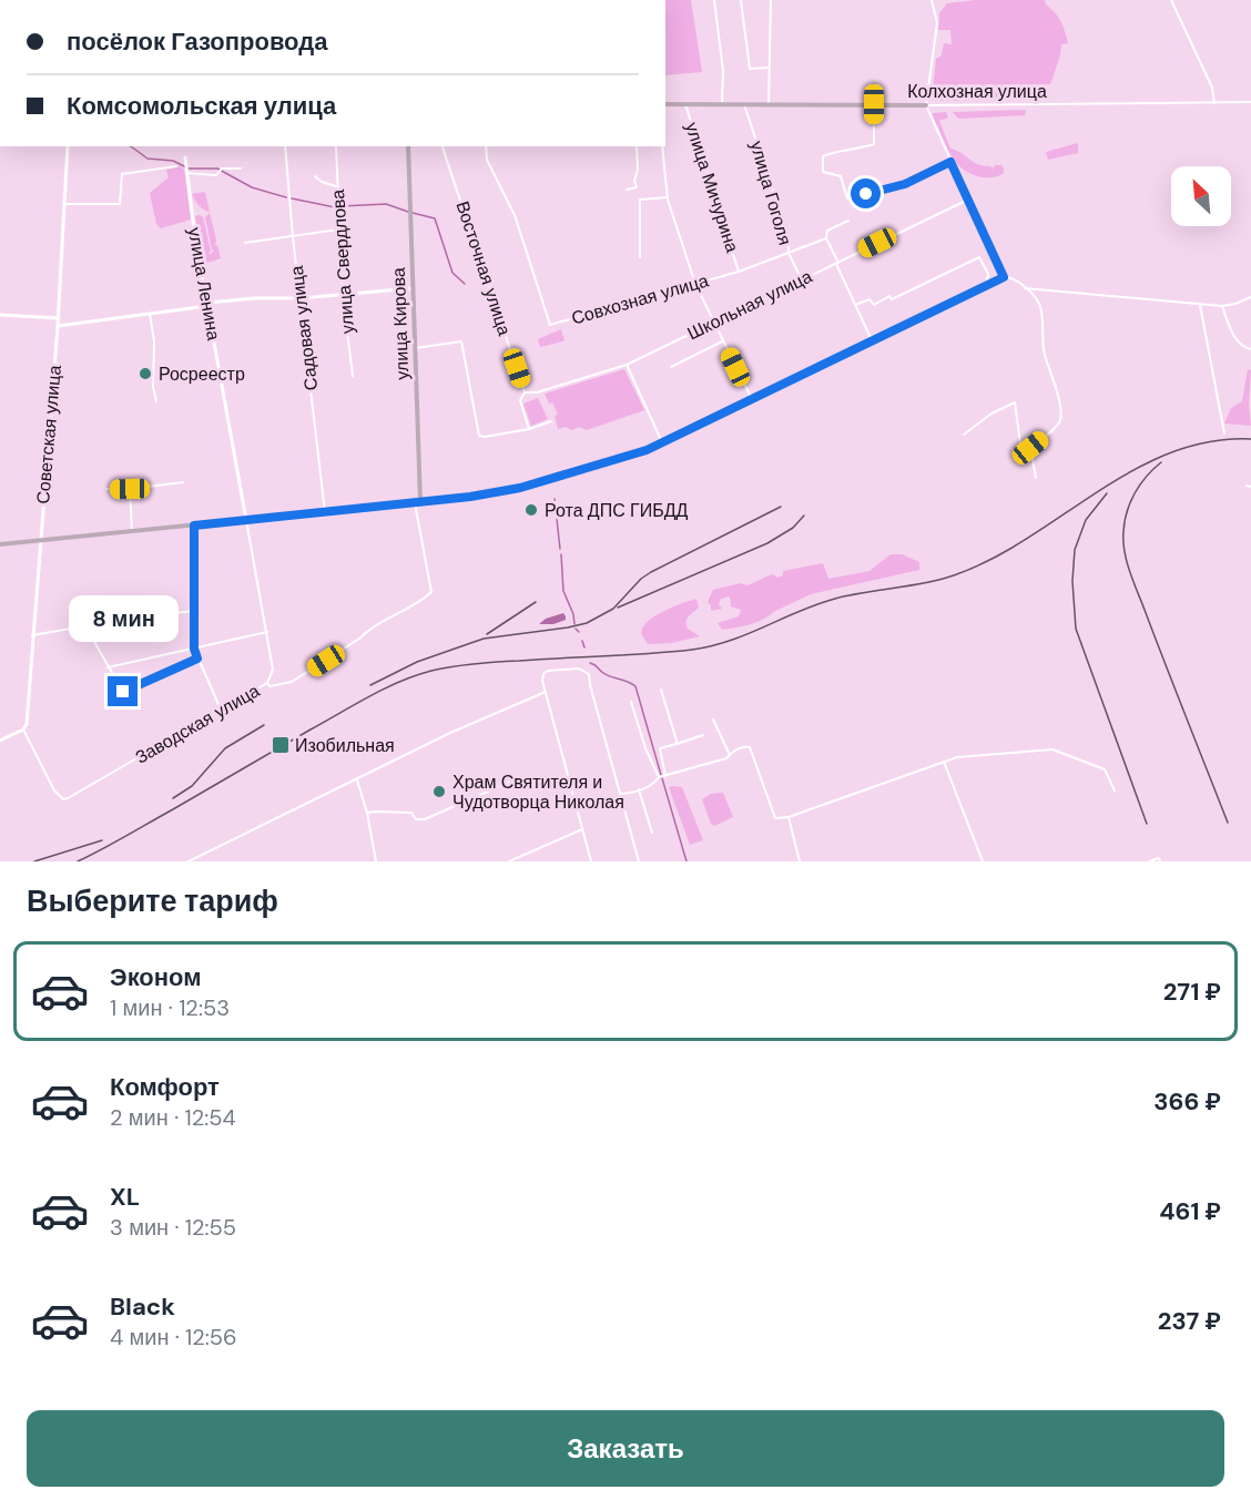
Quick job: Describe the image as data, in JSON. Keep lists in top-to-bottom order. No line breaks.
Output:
{"streets":{"main road":["Колхозная улица","улица Кирова"],"street":["улица Мичурина","улица Гоголя","улица Свердлова","Восточная улица","улица Ленина","Совхозная улица","Школьная улица","Садовая улица","Советская улица","Заводская улица"]},"crossings":[["Колхозная улица","улица Мичурина"],["Колхозная улица","улица Гоголя"],["улица Мичурина","Совхозная улица"],["улица Гоголя","Совхозная улица"],["улица Гоголя","Школьная улица"],["Восточная улица","Школьная улица"],["улица Ленина","Заводская улица"],["улица Кирова","Заводская улица"],["Советская улица","Заводская улица"]],"places":{"other":["Росреестр","Рота ДПС ГИБДД","Храм Святителя и Чудотворца Николая"],"transit":["Изобильная"]},"north":"top left","page":{"banner":["посёлок Газопровода","Комсомольская улица"],"bubble":"8 мин","heading":"Выберите тариф","list":[{"name":"Эконом","note":"1 мин · 12:53","value":"271 ₽"},{"name":"Комфорт","note":"2 мин · 12:54","value":"366 ₽"},{"name":"XL","note":"3 мин · 12:55","value":"461 ₽"},{"name":"Black","note":"4 мин · 12:56","value":"237 ₽"}],"buttons":"Заказать"}}
